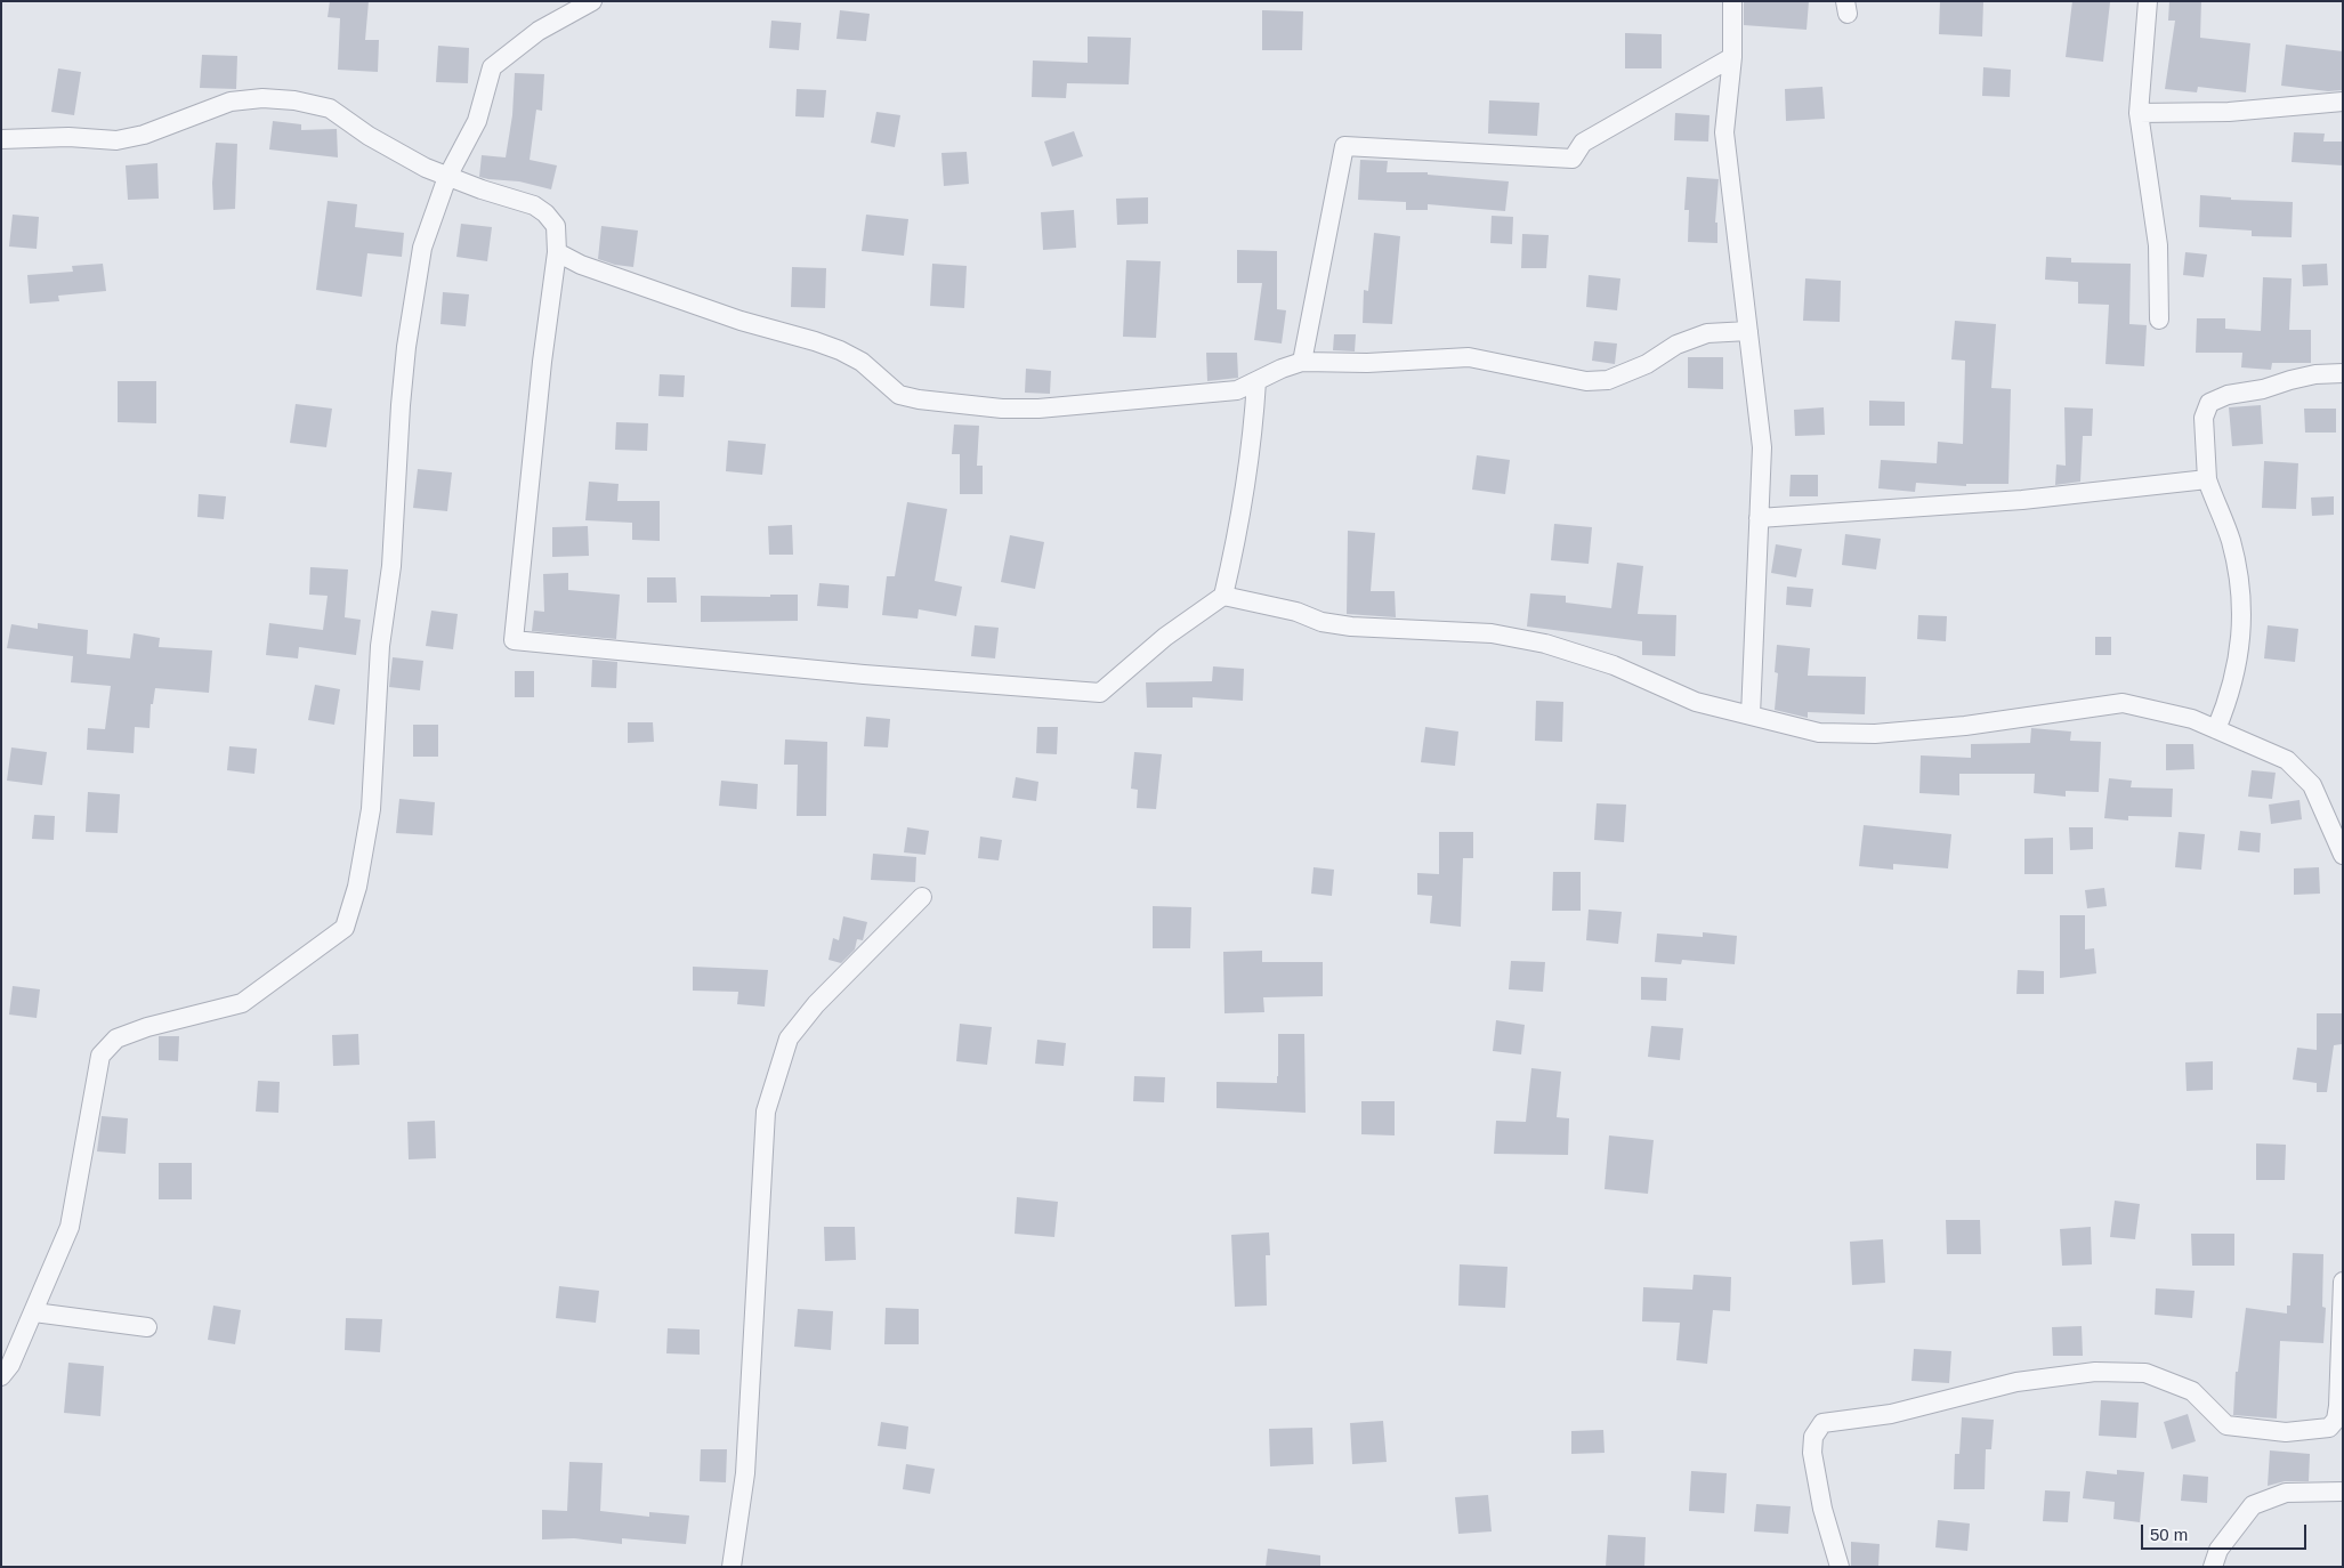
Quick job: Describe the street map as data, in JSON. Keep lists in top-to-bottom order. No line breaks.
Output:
{"scale_bar":"50 m"}
